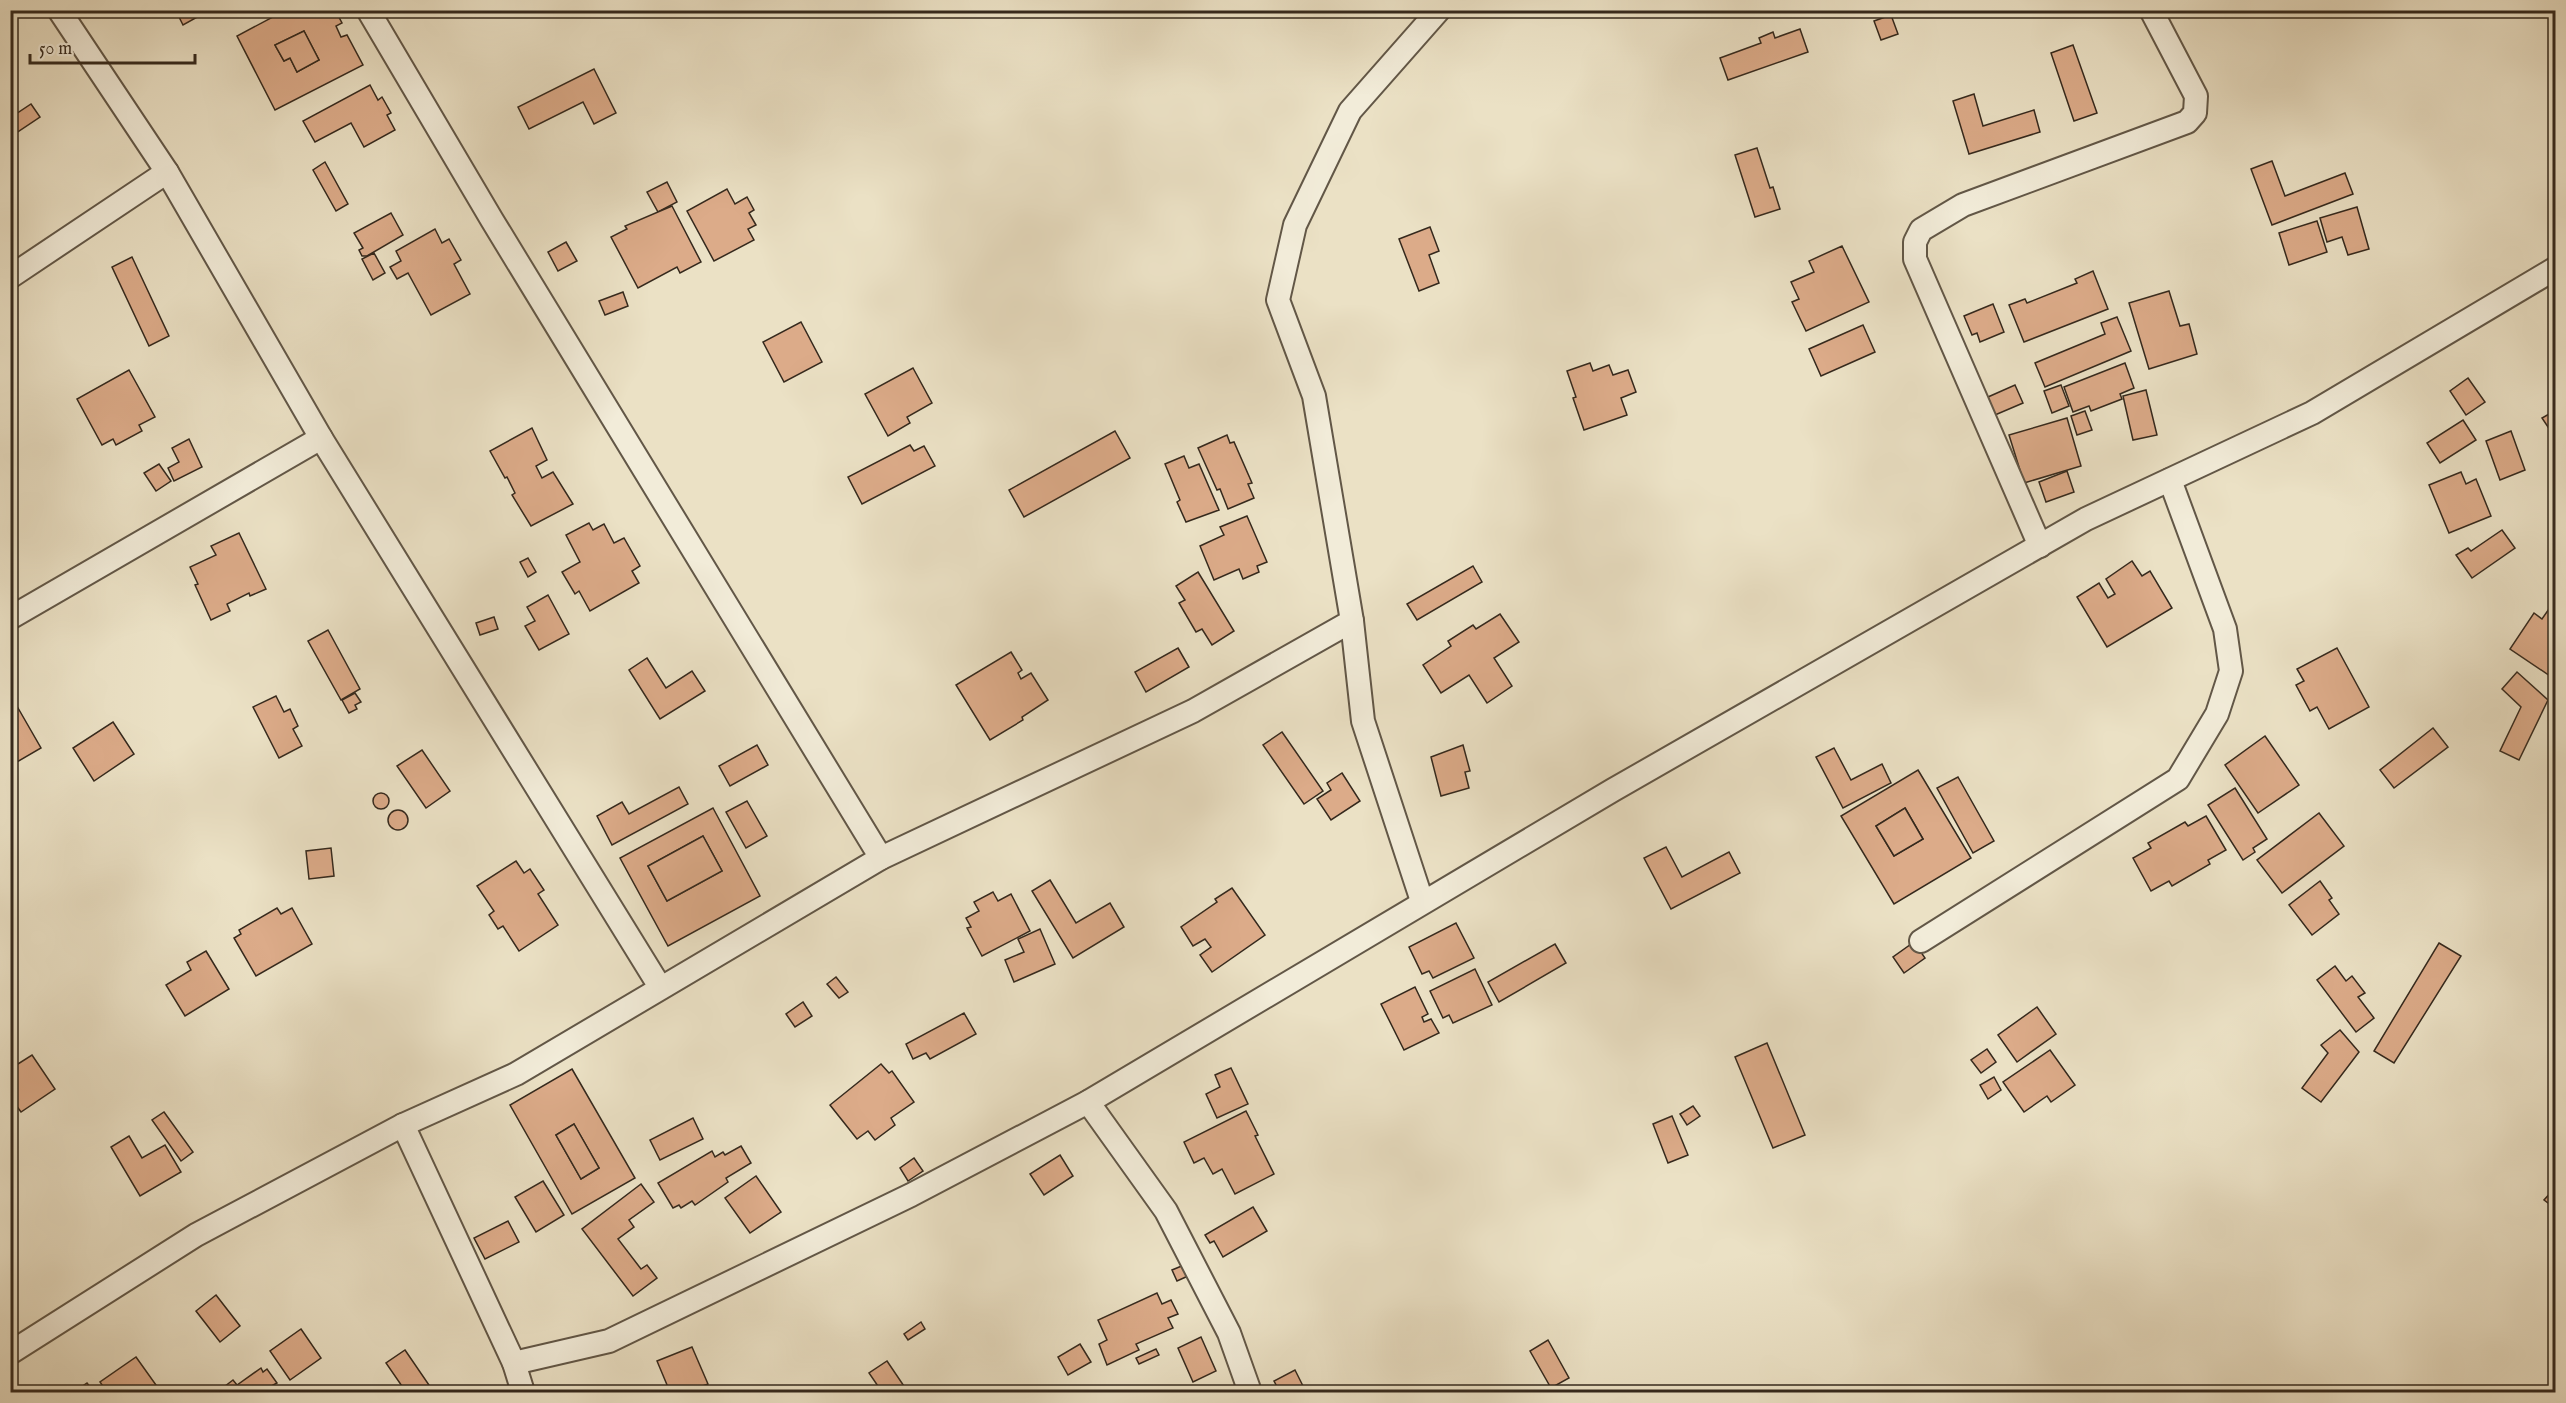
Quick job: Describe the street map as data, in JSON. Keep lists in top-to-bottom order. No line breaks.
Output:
{"scale_bar":"50 m"}
